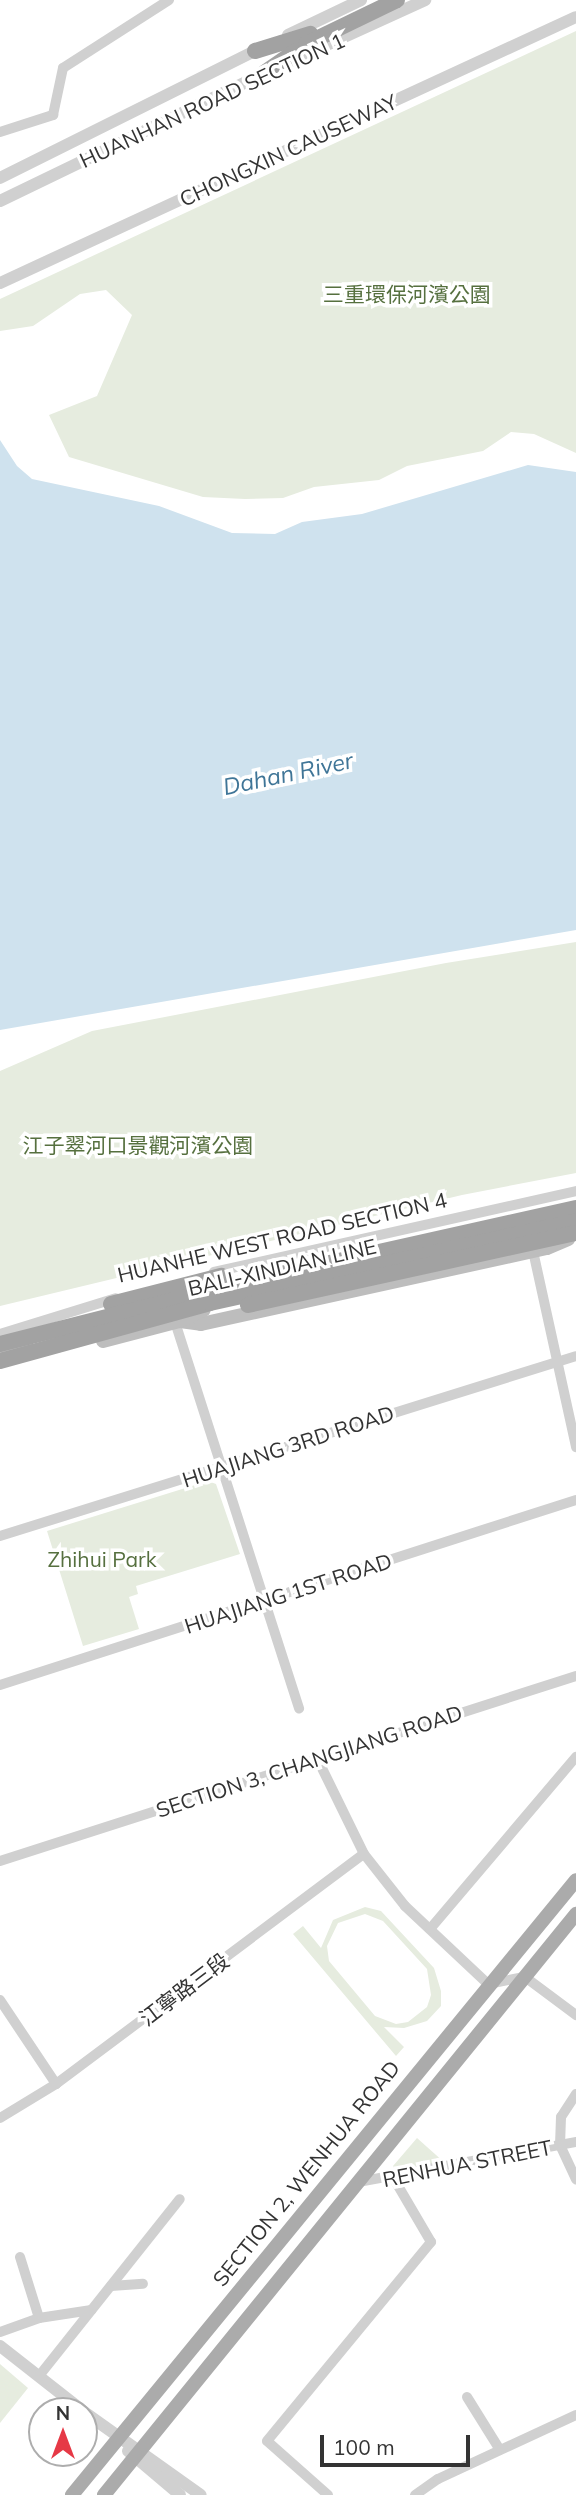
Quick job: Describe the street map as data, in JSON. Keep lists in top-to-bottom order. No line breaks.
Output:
{"streets":{"highway":["BALI-XINDIAN LINE"],"main road":["HUANHE WEST ROAD SECTION 4","SECTION 2, WENHUA ROAD"],"street":["HUANHAN ROAD SECTION 1","CHONGXIN CAUSEWAY","HUAJIANG 3RD ROAD","HUAJIANG 1ST ROAD","SECTION 3, CHANGJIANG ROAD","江寧路三段","RENHUA STREET"]},"crossings":[["HUANHE WEST ROAD SECTION 4","BALI-XINDIAN LINE"]],"water":["Dahan River"],"parks":["三重環保河濱公園","江子翠河口景觀河濱公園","Zhihui Park"],"scale_bar":"100 m","north":"top"}
